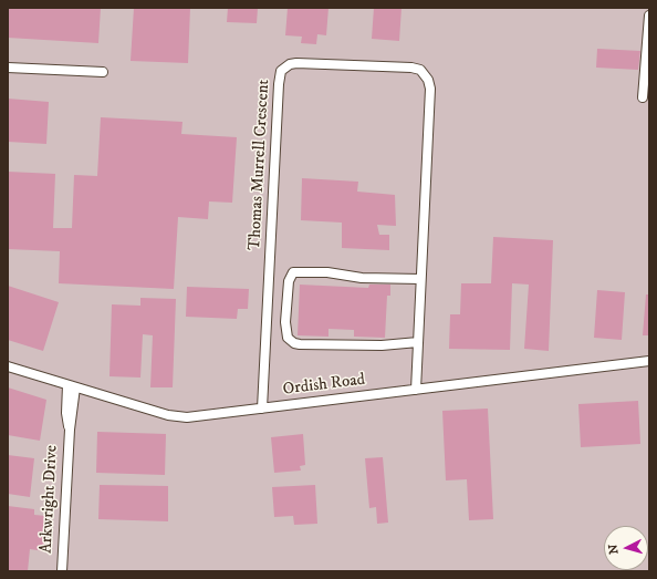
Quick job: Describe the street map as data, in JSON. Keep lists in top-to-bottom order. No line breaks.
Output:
{"streets":{"street":["Thomas Murrell Crescent","Ordish Road","Arkwright Drive"]},"crossings":[["Thomas Murrell Crescent","Ordish Road"],["Ordish Road","Arkwright Drive"]],"north":"left"}
